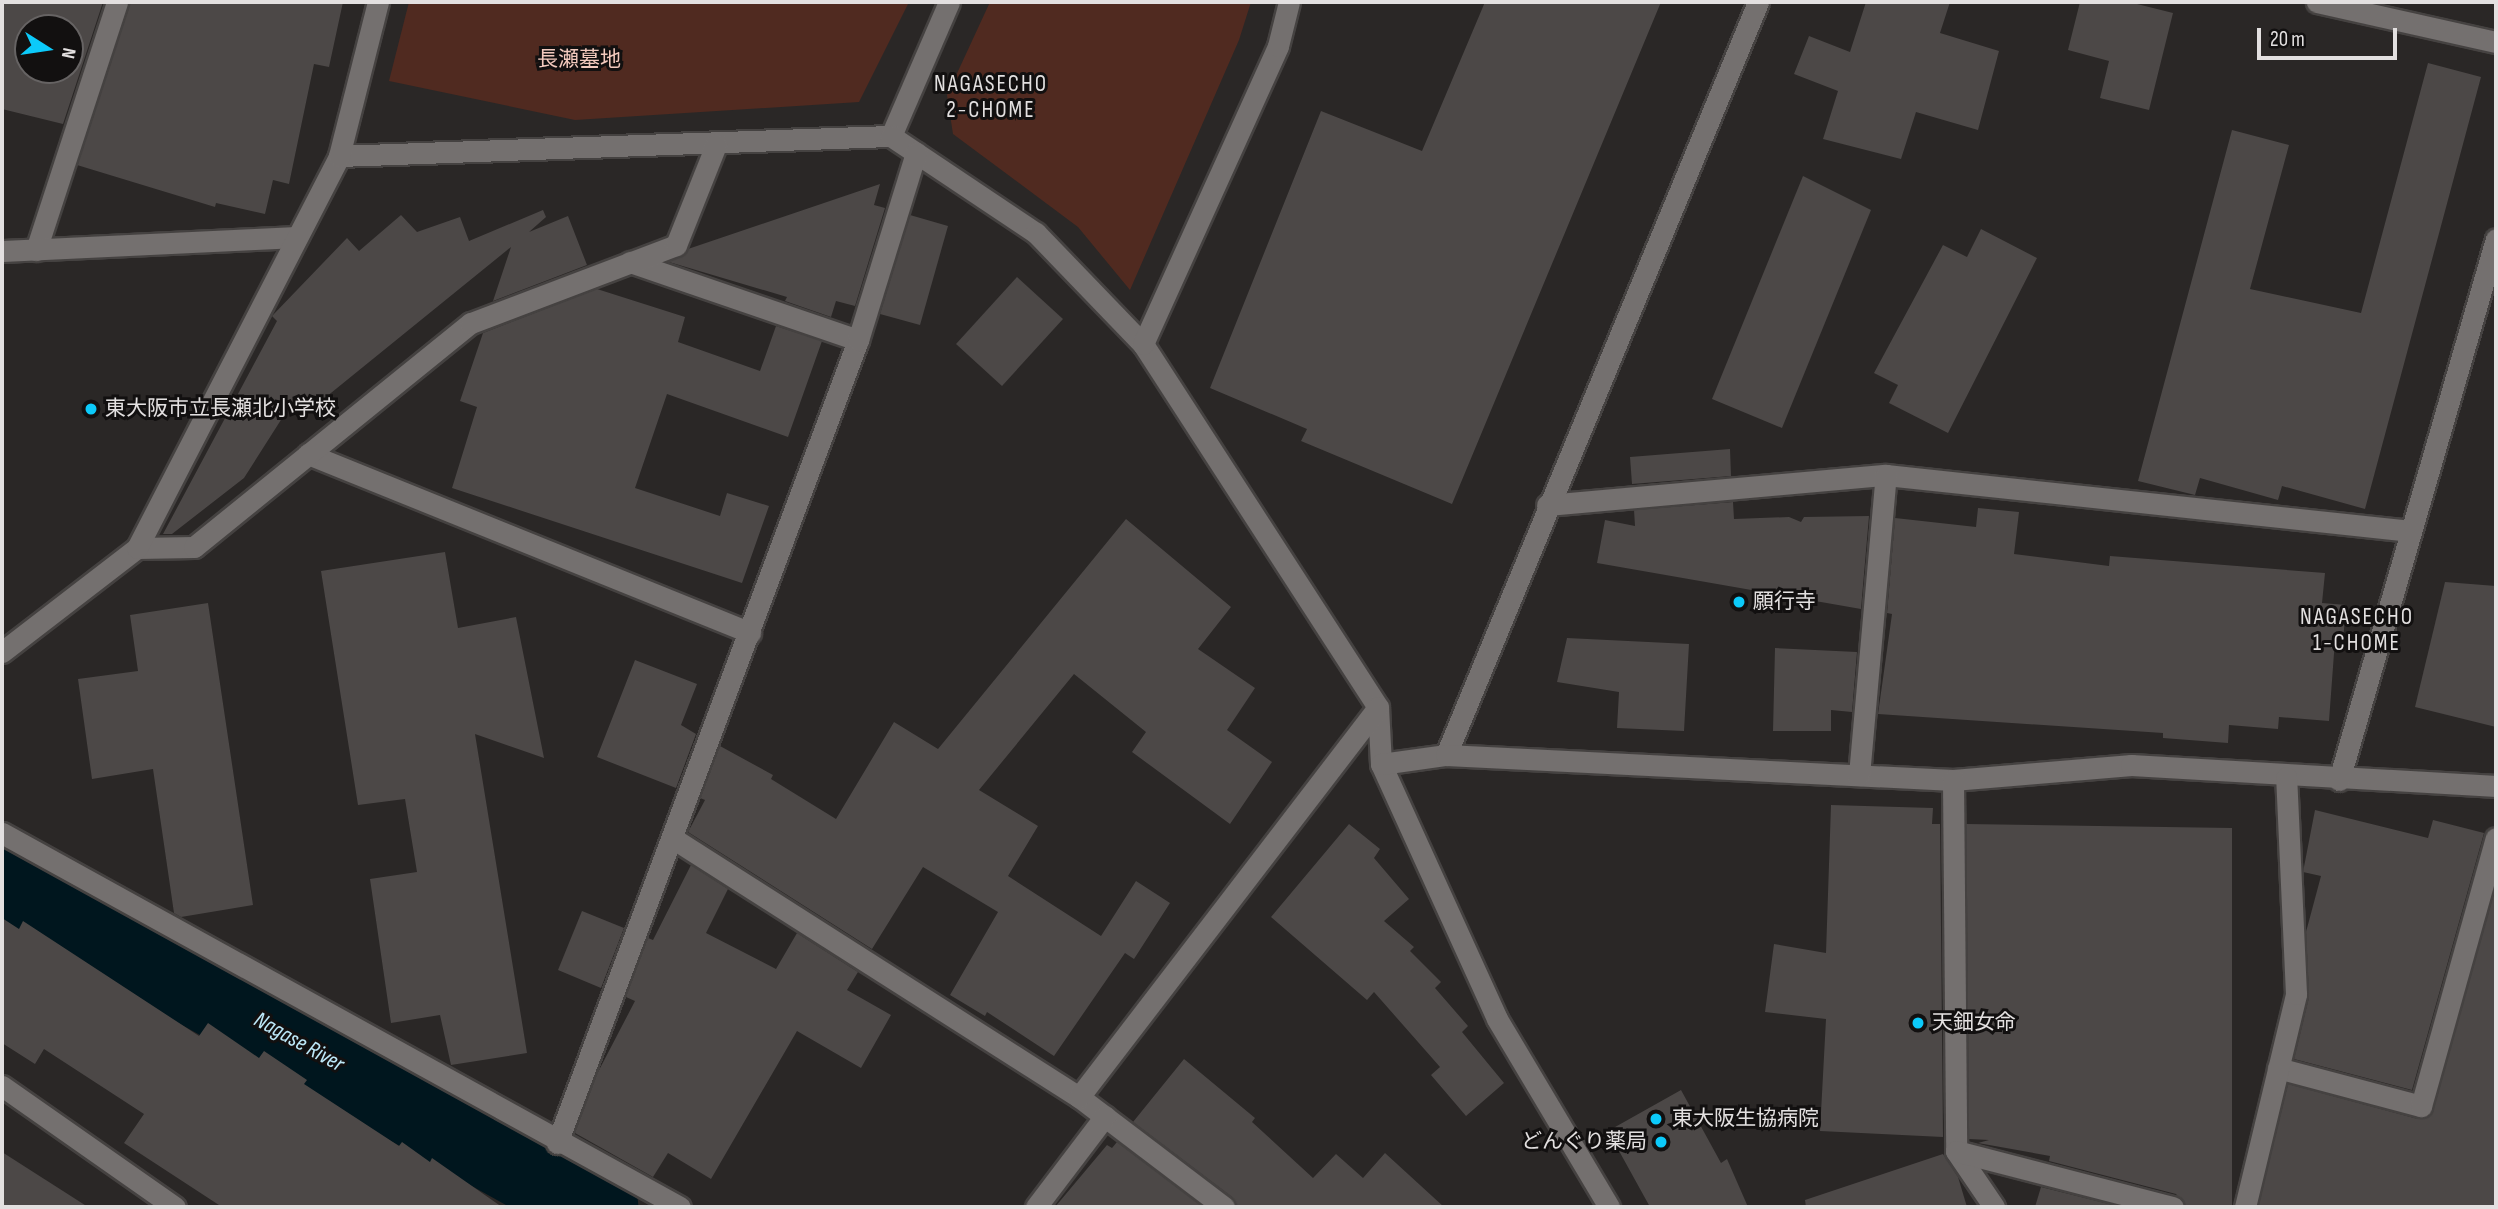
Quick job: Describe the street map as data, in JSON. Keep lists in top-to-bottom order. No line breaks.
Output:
{"districts":["NAGASECHO 2-CHOME","NAGASECHO 1-CHOME"],"water":["Nagase River"],"parks":["長瀬墓地"],"places":["東大阪市立長瀬北小学校","願行寺","天鈿女命","東大阪生協病院","どんぐり薬局"],"scale_bar":"20 m","north":"right"}
